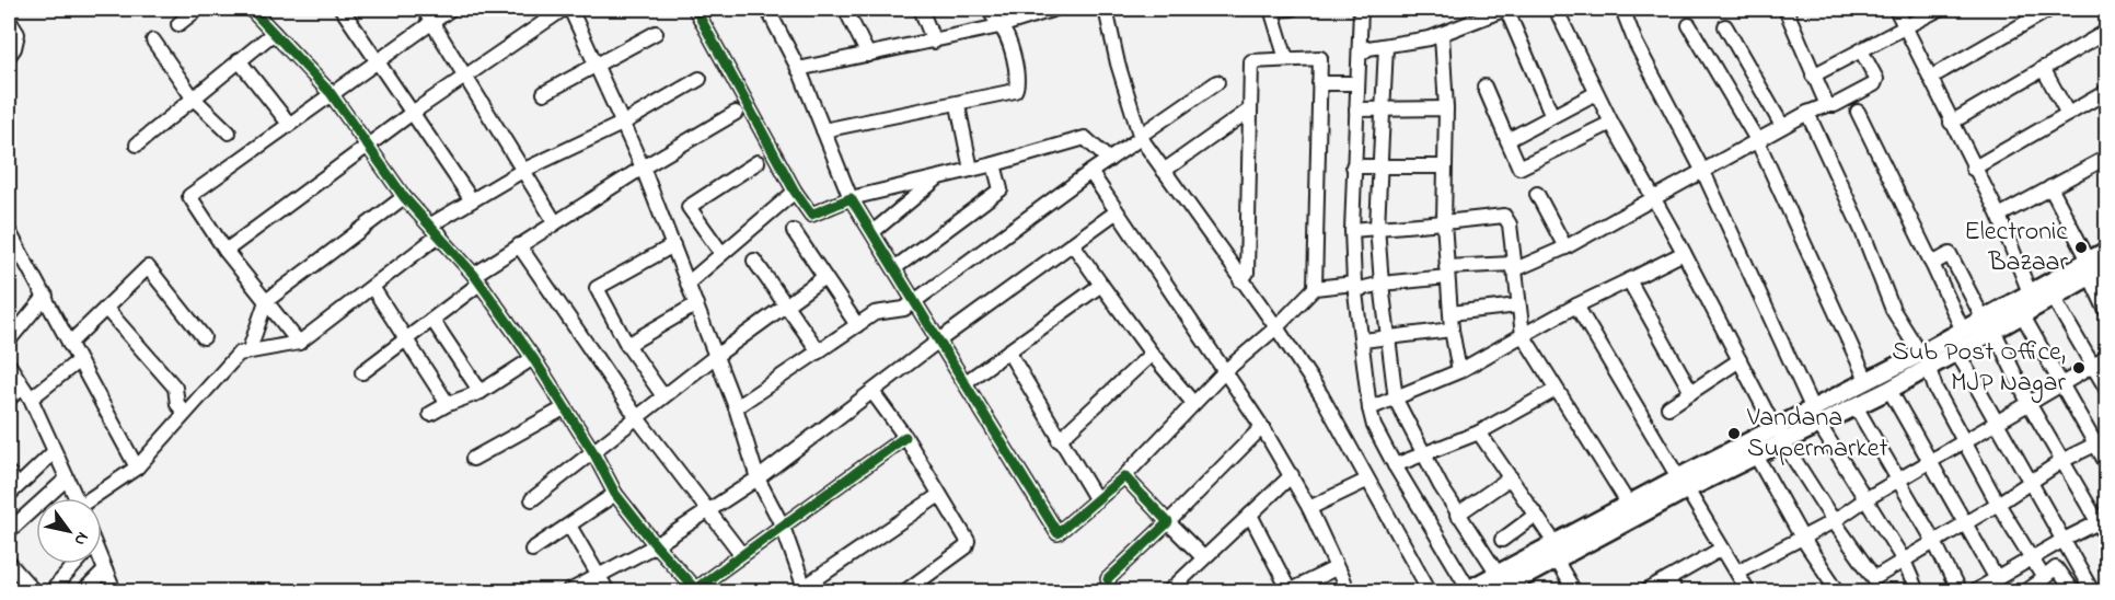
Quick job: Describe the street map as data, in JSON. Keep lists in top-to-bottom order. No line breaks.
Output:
{"places":["Electronic Bazaar","Sub Post Office, MJP Nagar","Vandana Supermarket"],"north":"bottom right"}
